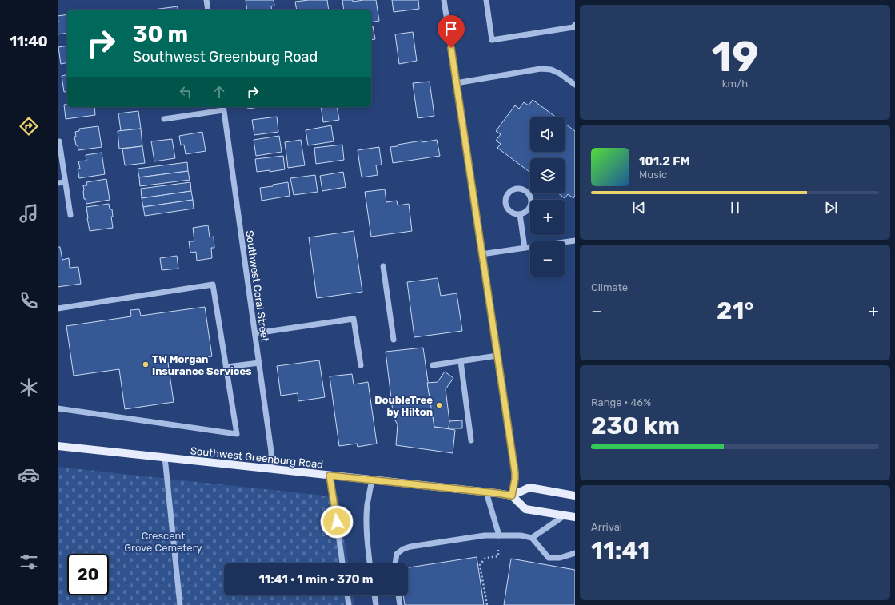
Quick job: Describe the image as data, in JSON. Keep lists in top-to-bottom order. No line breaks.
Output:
{"streets":{"main road":["Southwest Greenburg Road"],"street":["Southwest Coral Street"]},"crossings":[["Southwest Coral Street","Southwest Greenburg Road"]],"parks":["Crescent Grove Cemetery"],"places":["TW Morgan Insurance Services","DoubleTree by Hilton"],"page":{"tabs":"11:40","tile":[["19","km/h"],"Climate",["Range · 46%","230 km"],["Arrival","11:41"]],"turn":["30 m","Southwest Greenburg Road"],"map_buttons":["+","−"],"song":["101.2 FM","Music"],"heat":["−","21°","+"],"limit":"20","trip":"11:41 · 1 min · 370 m"}}
